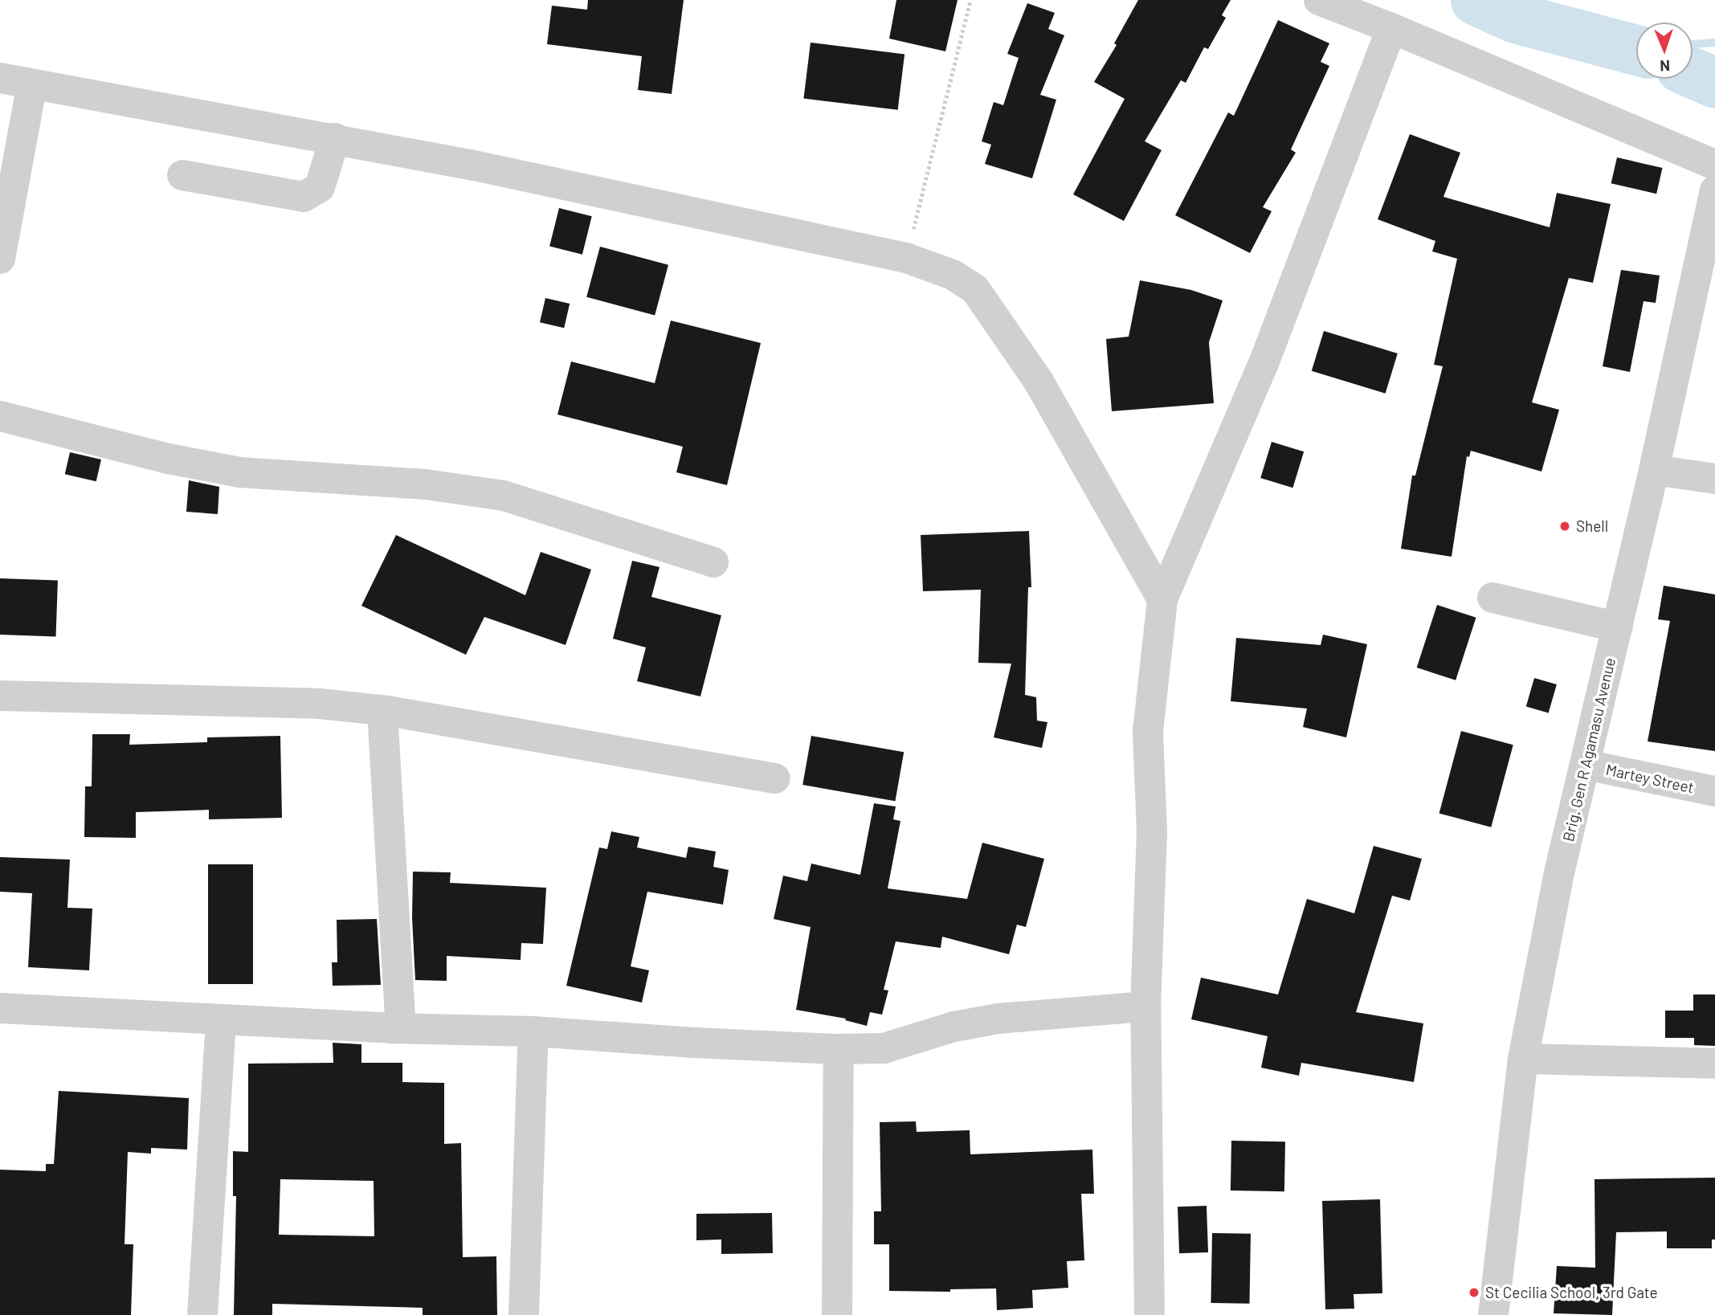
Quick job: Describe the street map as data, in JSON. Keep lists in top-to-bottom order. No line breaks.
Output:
{"streets":{"street":["Brig. Gen R Agamasu Avenue","Martey Street"]},"crossings":[["Brig. Gen R Agamasu Avenue","Martey Street"]],"places":["Shell","St Cecilia School, 3rd Gate"],"north":"bottom"}
